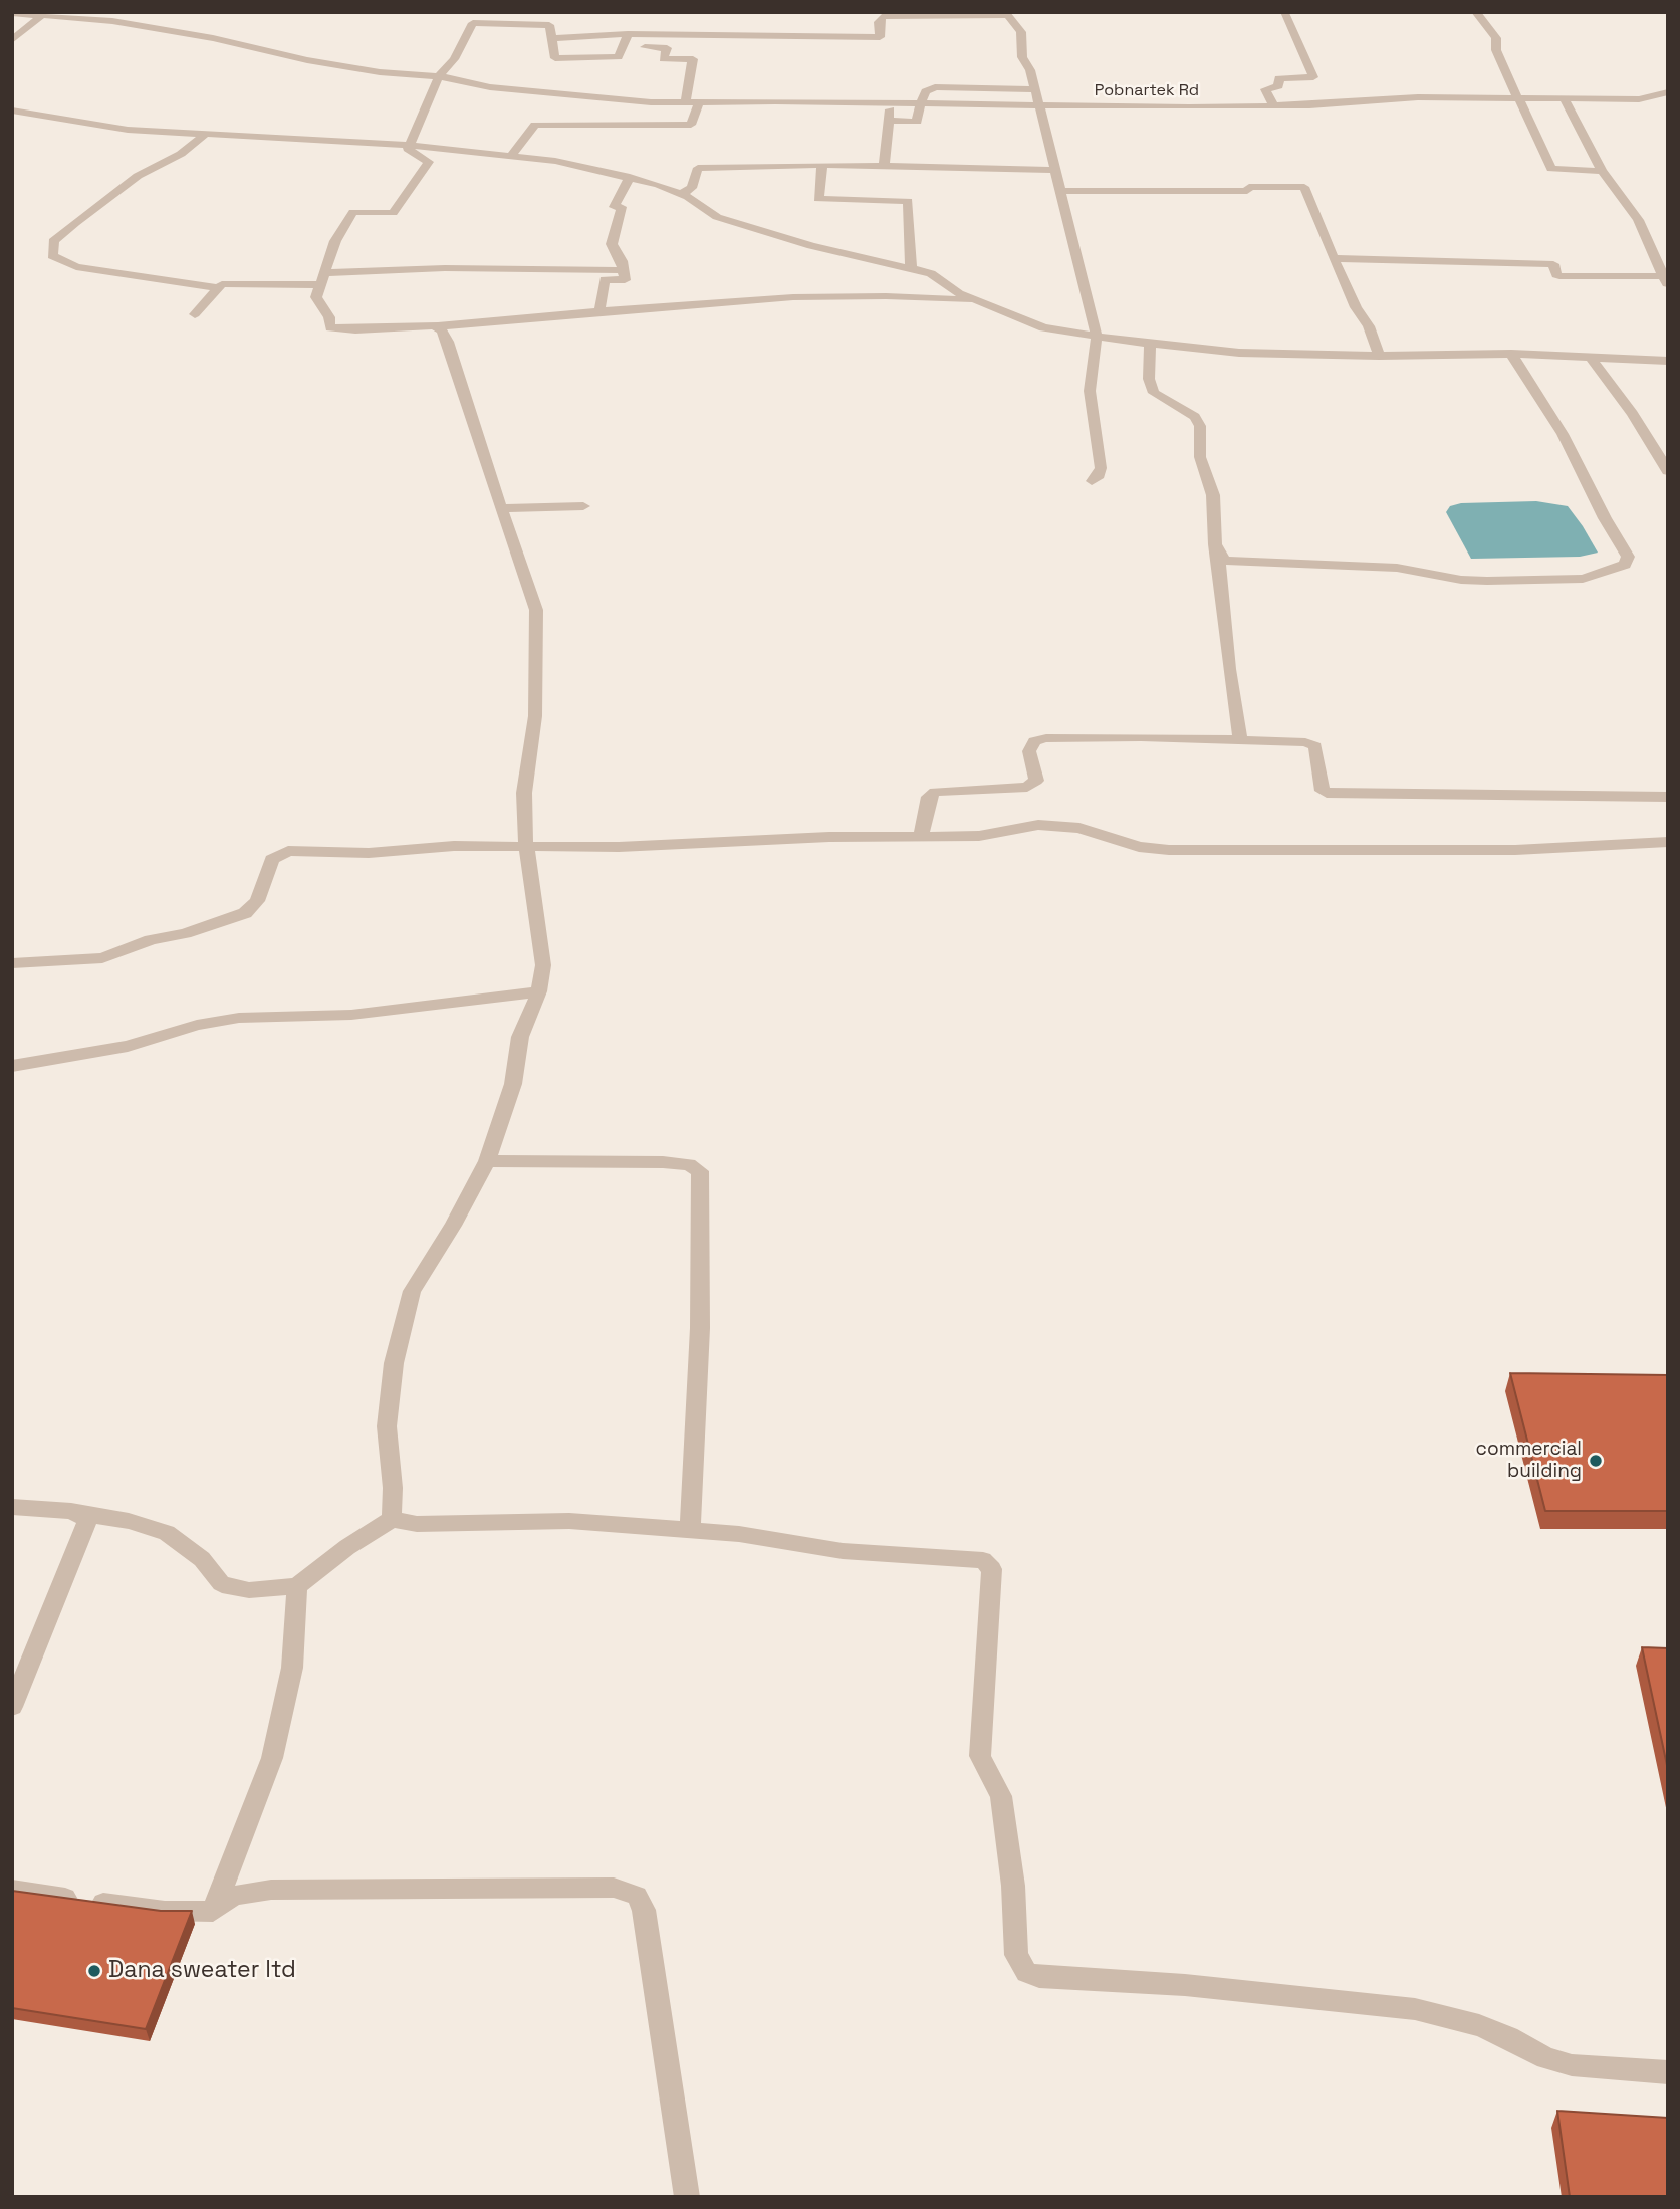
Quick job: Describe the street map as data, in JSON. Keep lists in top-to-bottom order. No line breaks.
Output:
{"streets":{"street":["Pobnartek Rd"]},"places":["commercial building","Dana sweater ltd"]}
